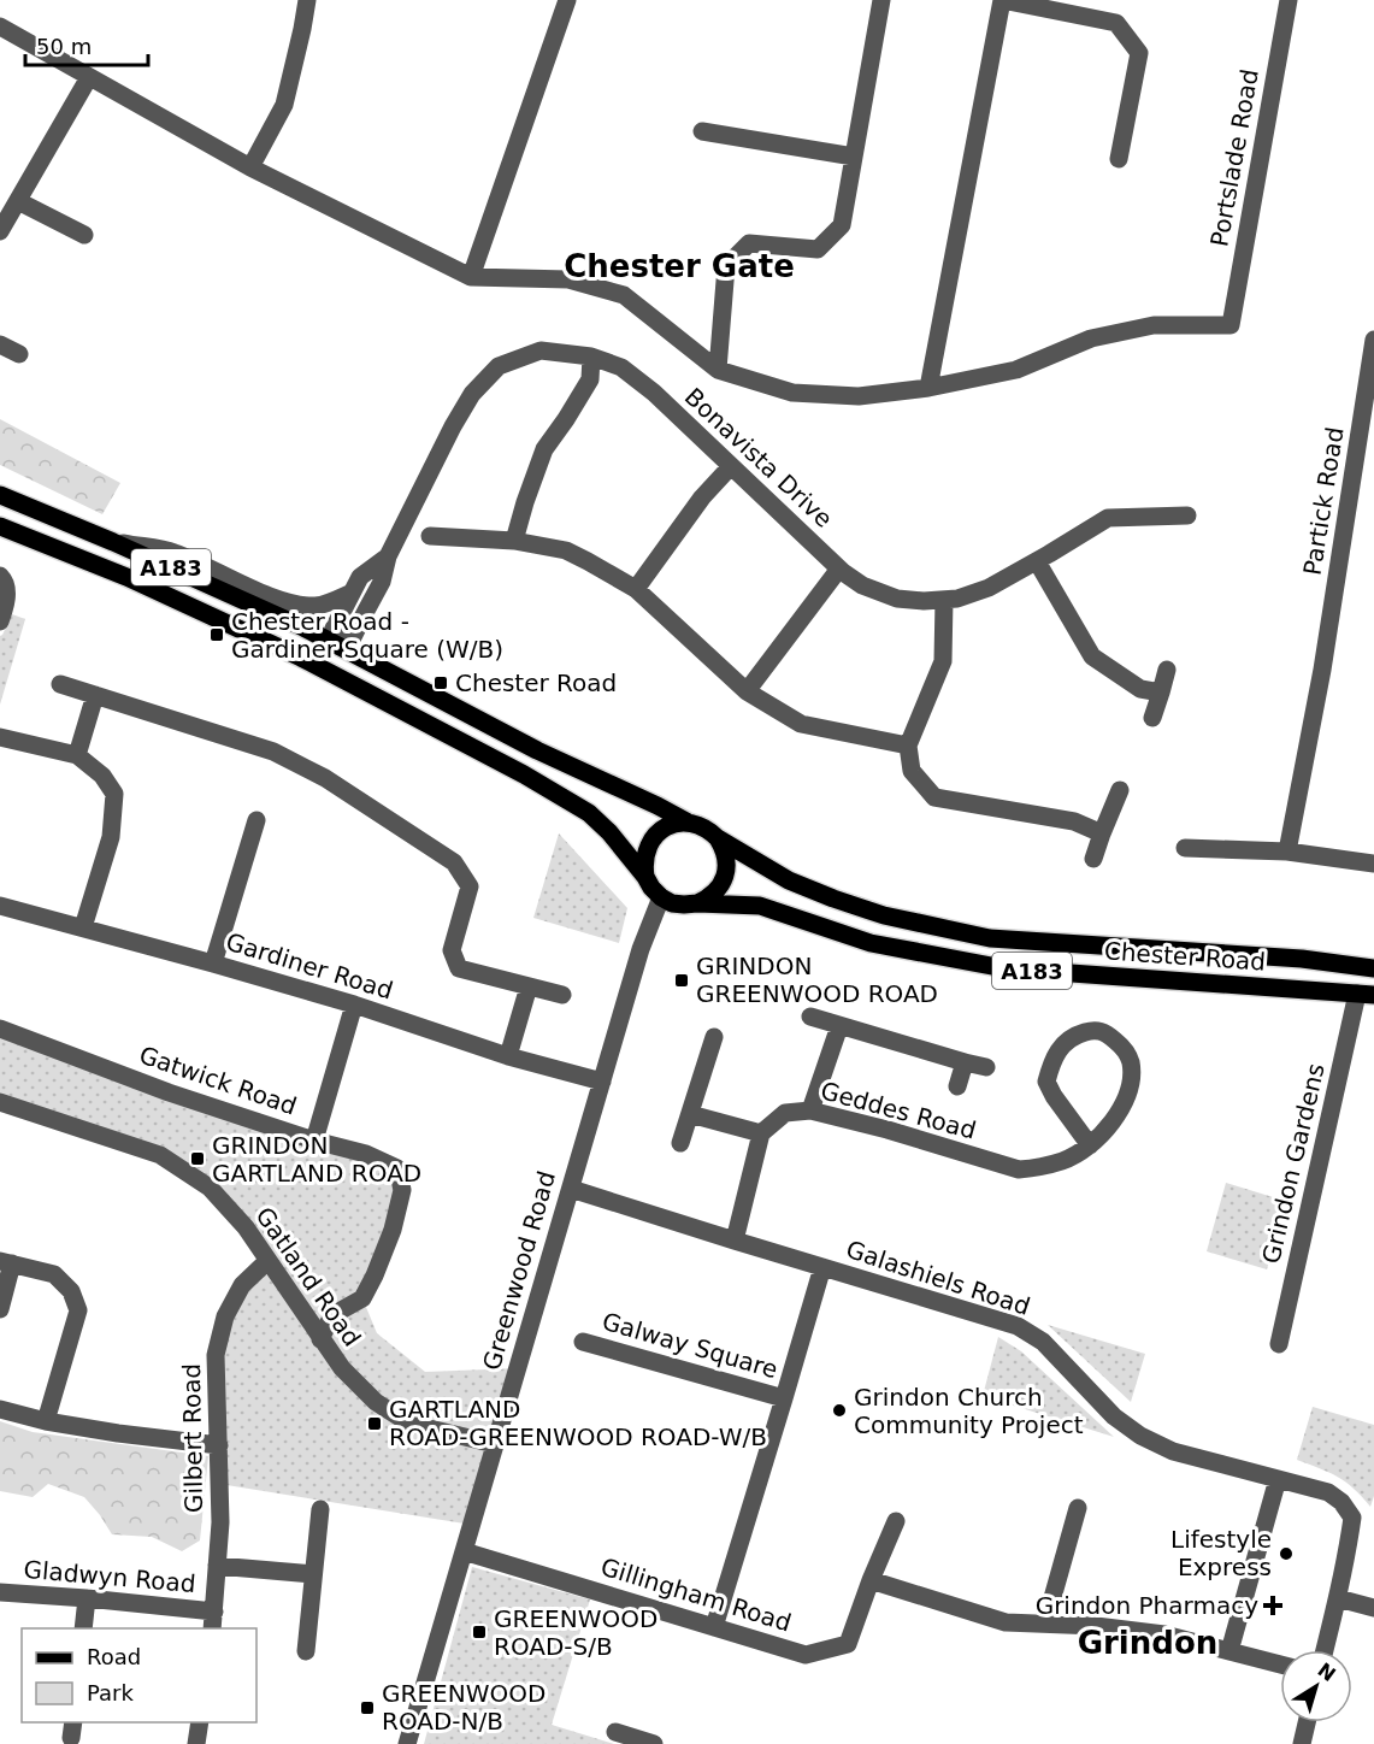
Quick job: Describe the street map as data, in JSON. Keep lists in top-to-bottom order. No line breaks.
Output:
{"streets":{"main road":["A183","Chester Road"],"street":["Portslade Road","Bonavista Drive","Partick Road","Gardiner Road","Gatwick Road","Geddes Road","Grindon Gardens","Greenwood Road","Gatland Road","Galashiels Road","Galway Square","Gilbert Road","Gladwyn Road","Gillingham Road"]},"crossings":[["Bonavista Drive","Chester Road"],["A183","Chester Road"],["A183","Greenwood Road"],["Chester Road","Grindon Gardens"],["Chester Road","Greenwood Road"],["Gardiner Road","Greenwood Road"],["Gatwick Road","Gatland Road"],["Greenwood Road","Gatland Road"],["Greenwood Road","Galashiels Road"],["Greenwood Road","Gillingham Road"],["Gatland Road","Gilbert Road"],["Gilbert Road","Gladwyn Road"]],"districts":["Chester Gate","Grindon"],"places":{"transit":["Chester Road - Gardiner Square (W/B)","Chester Road","GRINDON GREENWOOD ROAD","GRINDON GARTLAND ROAD","GARTLAND ROAD-GREENWOOD ROAD-W/B","GREENWOOD ROAD-S/B","GREENWOOD ROAD-N/B"],"other":["Grindon Church Community Project","Lifestyle Express"],"health":["Grindon Pharmacy"]},"legend":["Road","Park"],"scale_bar":"50 m","north":"top right"}
